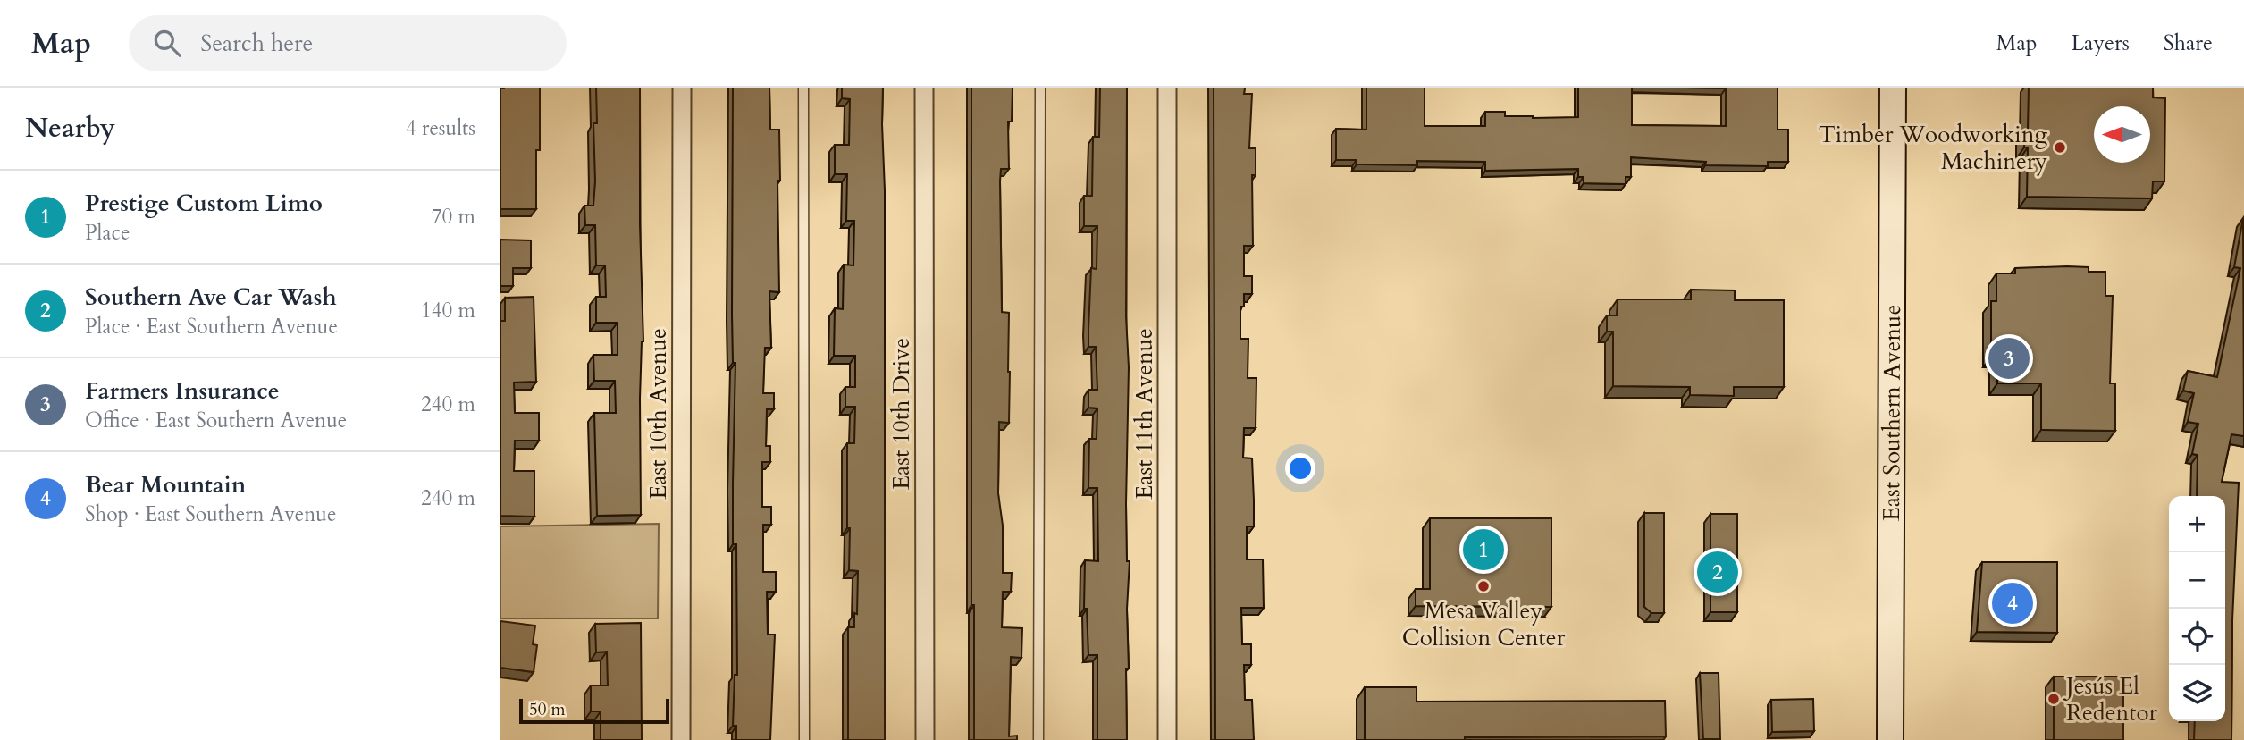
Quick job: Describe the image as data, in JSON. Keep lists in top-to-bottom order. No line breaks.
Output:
{"streets":{"main road":["East Southern Avenue"],"street":["East 10th Avenue","East 10th Drive","East 11th Avenue"]},"places":["Timber Woodworking Machinery","Mesa Valley Collision Center","Jesús El Redentor"],"scale_bar":"50 m","north":"left","page":{"header":"Map","search":"Search here","nav":["Map","Layers","Share"],"heading":["Nearby","4 results"],"list":[{"mark":"1","name":"Prestige Custom Limo","note":"Place","value":"70 m"},{"mark":"2","name":"Southern Ave Car Wash","note":"Place · East Southern Avenue","value":"140 m"},{"mark":"3","name":"Farmers Insurance","note":"Office · East Southern Avenue","value":"240 m"},{"mark":"4","name":"Bear Mountain","note":"Shop · East Southern Avenue","value":"240 m"}],"pins":["3","1","2","4"],"map_buttons":["+","−"],"scale":"50 m"}}
